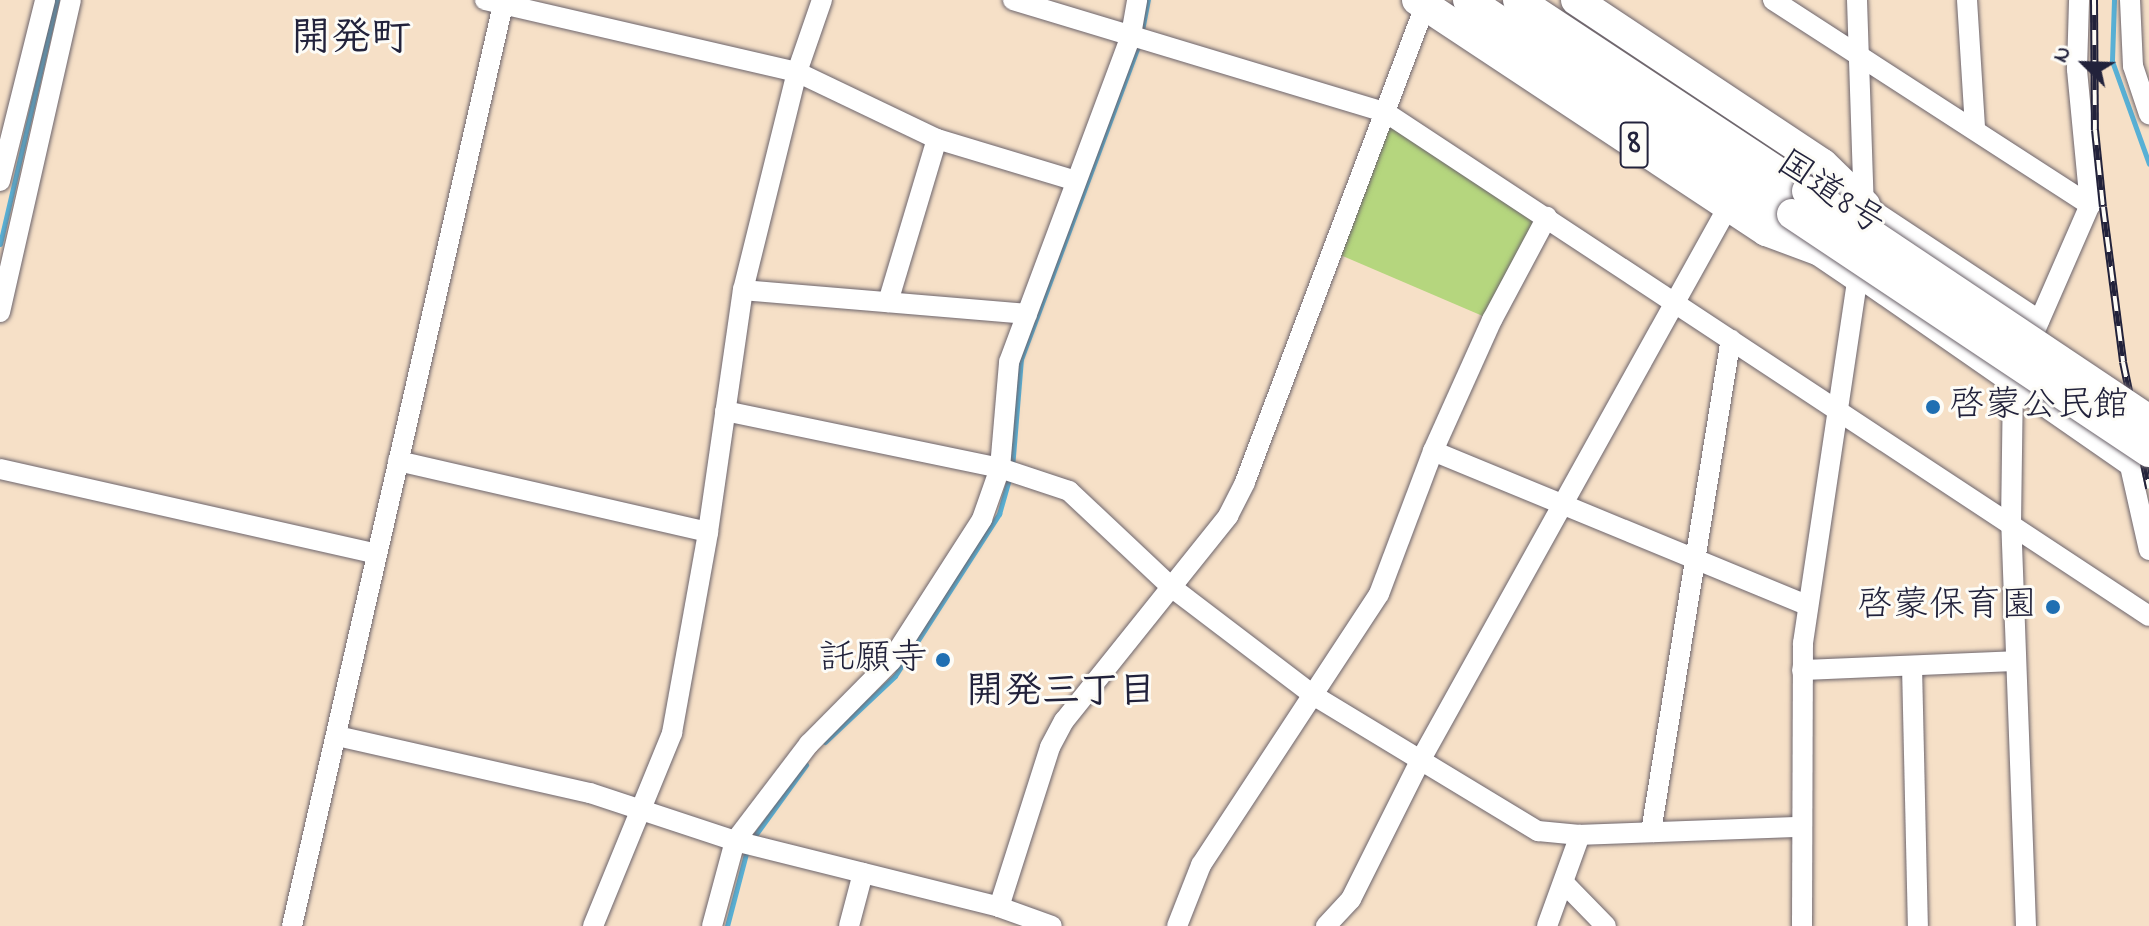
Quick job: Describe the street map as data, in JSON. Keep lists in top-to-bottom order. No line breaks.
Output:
{"streets":{"highway":["8","国道8号"]},"districts":["開発町","開発三丁目"],"places":["啓蒙公民館","啓蒙保育園","託願寺"],"north":"top left"}
